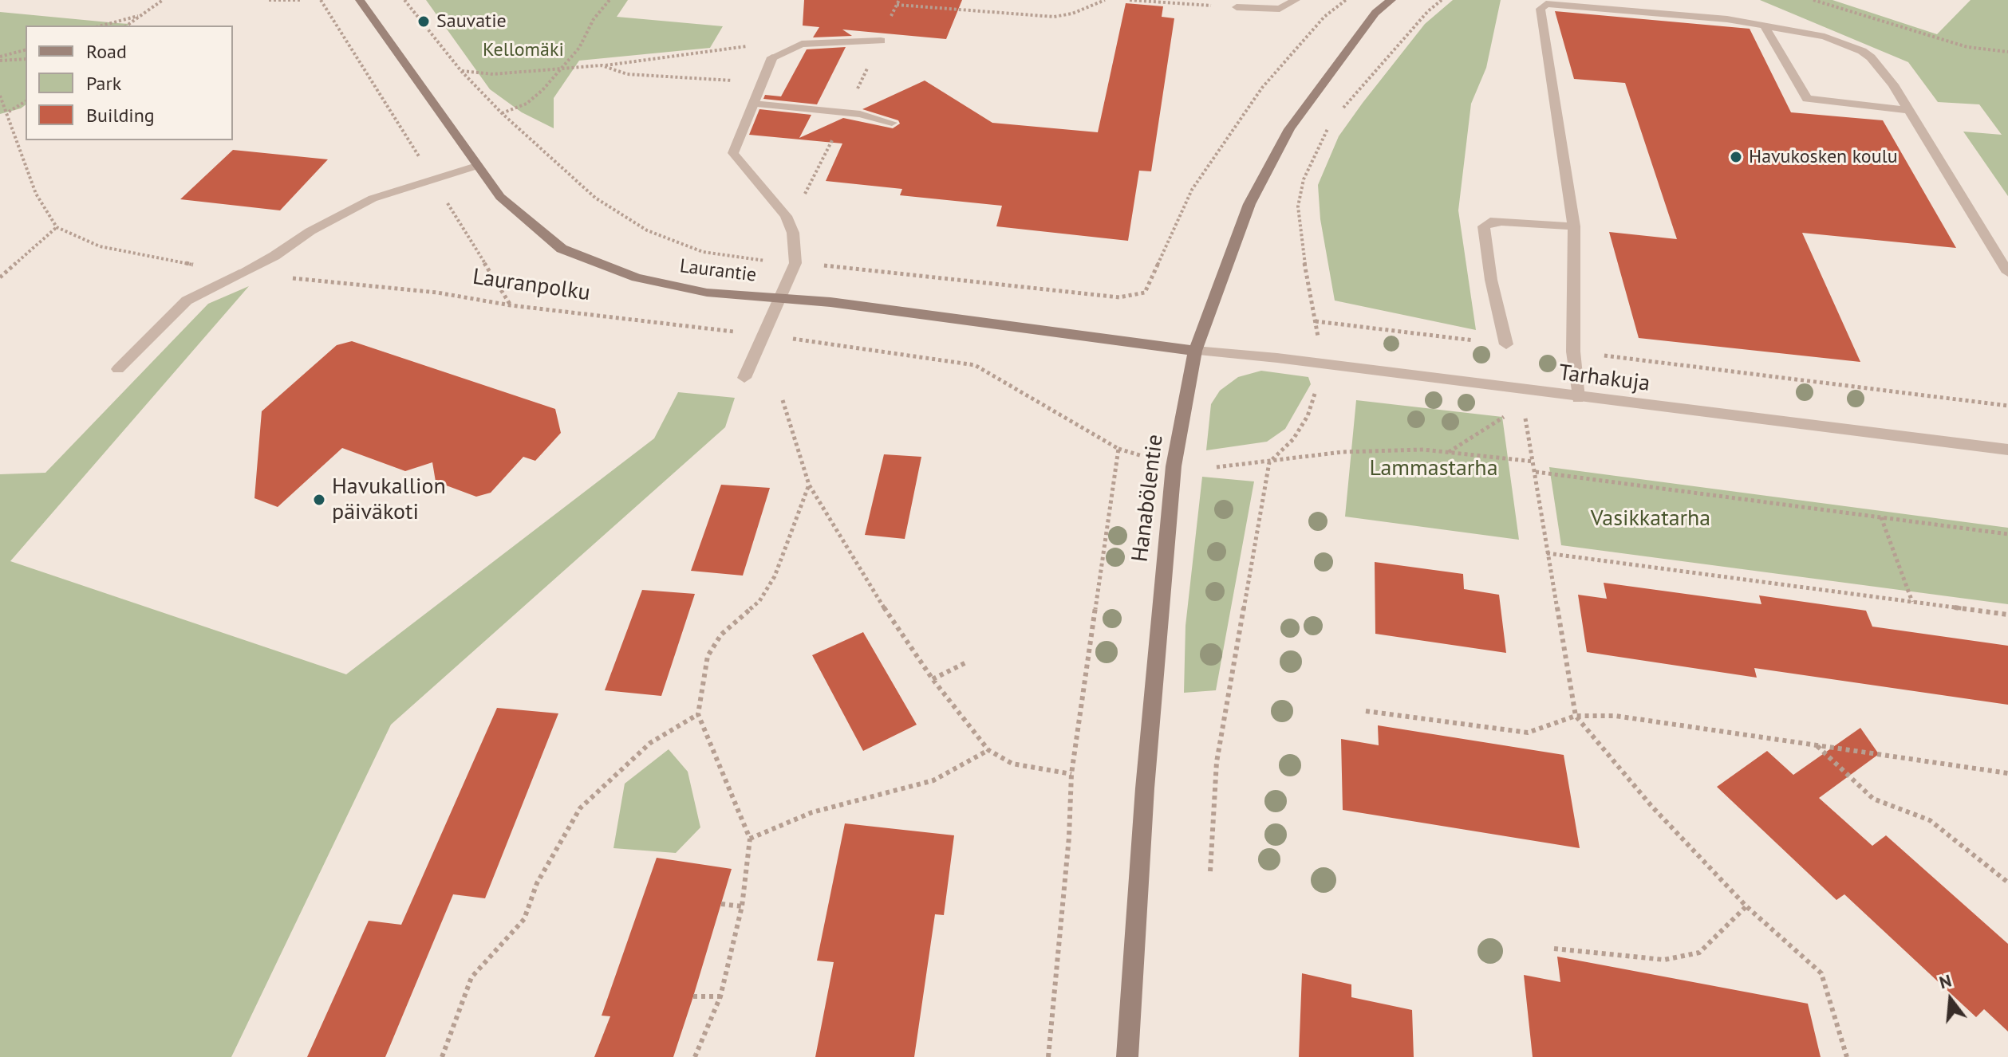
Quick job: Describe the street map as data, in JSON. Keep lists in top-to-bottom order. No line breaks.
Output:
{"streets":{"main road":["Laurantie","Hanabölentie"],"street":["Tarhakuja"],"path":["Lauranpolku"]},"crossings":[["Laurantie","Tarhakuja"],["Laurantie","Hanabölentie"],["Tarhakuja","Hanabölentie"]],"parks":["Kellomäki","Lammastarha","Vasikkatarha"],"places":["Sauvatie","Havukosken koulu","Havukallion päiväkoti"],"legend":["Road","Park","Building"],"north":"top"}
